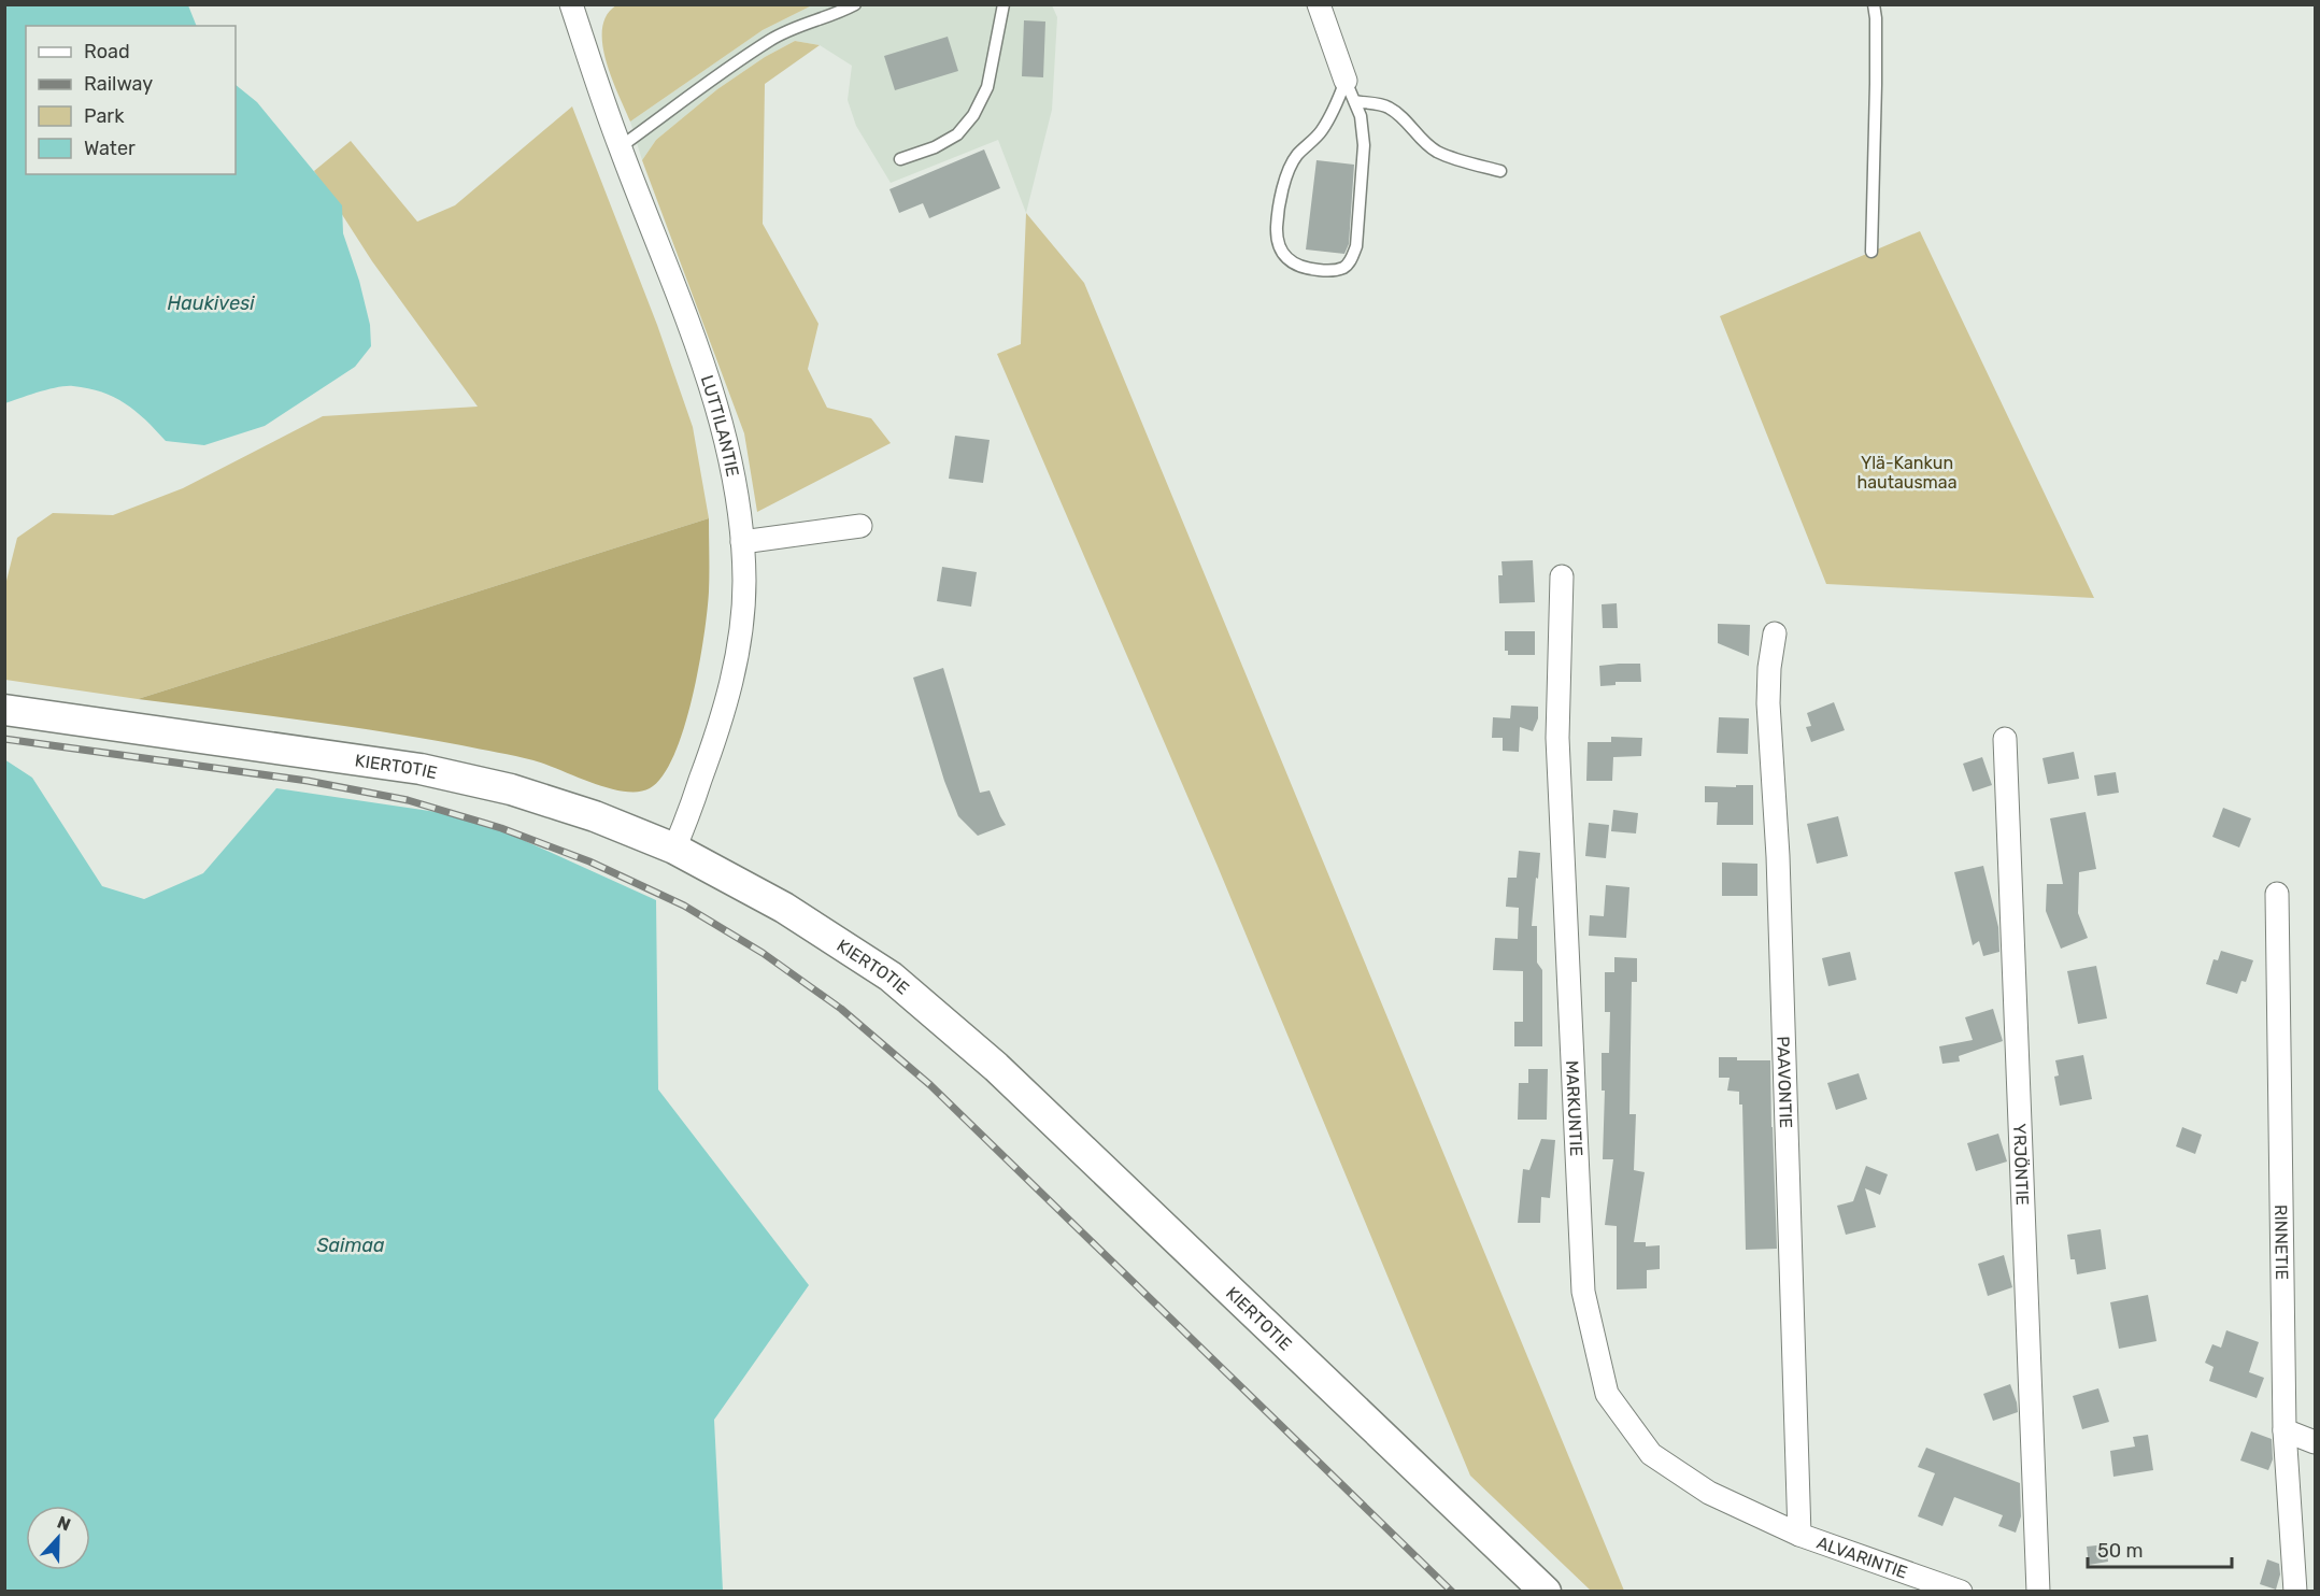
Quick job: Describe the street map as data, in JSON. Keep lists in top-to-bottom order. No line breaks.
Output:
{"streets":{"street":["LUTTILANTIE","KIERTOTIE","PAAVONTIE","MARKUNTIE","YRJÖNTIE","RINNETIE","ALVARINTIE"]},"crossings":[["LUTTILANTIE","KIERTOTIE"],["PAAVONTIE","MARKUNTIE"],["PAAVONTIE","ALVARINTIE"],["MARKUNTIE","ALVARINTIE"]],"water":["Haukivesi","Saimaa"],"parks":["Ylä-Kankun hautausmaa"],"legend":["Road","Railway","Park","Water"],"scale_bar":"50 m","north":"top"}
